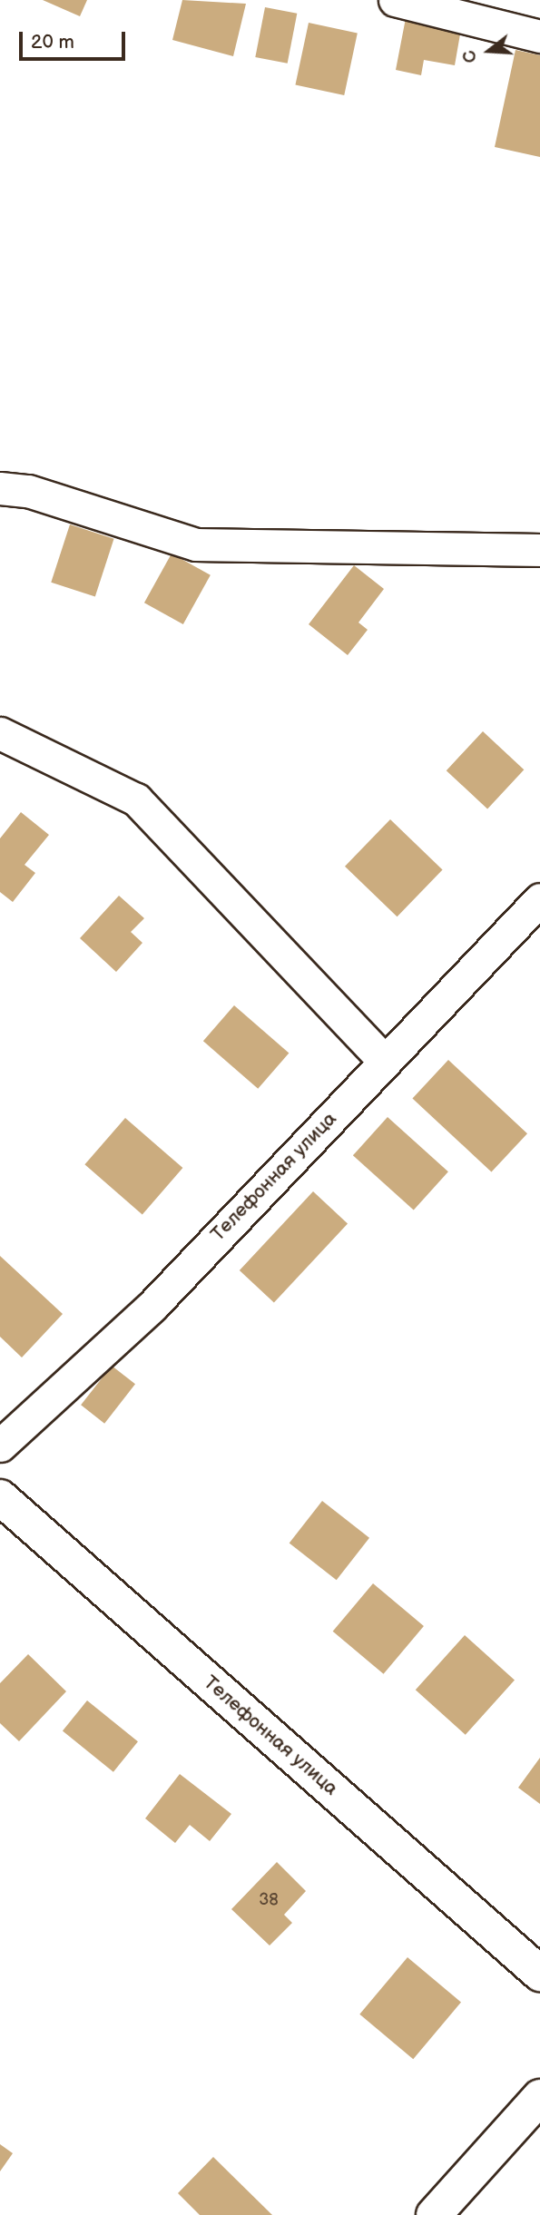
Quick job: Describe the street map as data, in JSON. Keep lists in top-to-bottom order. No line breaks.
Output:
{"streets":{"street":["Телефонная улица"]},"house_numbers":["38"],"scale_bar":"20 m","north":"left"}
